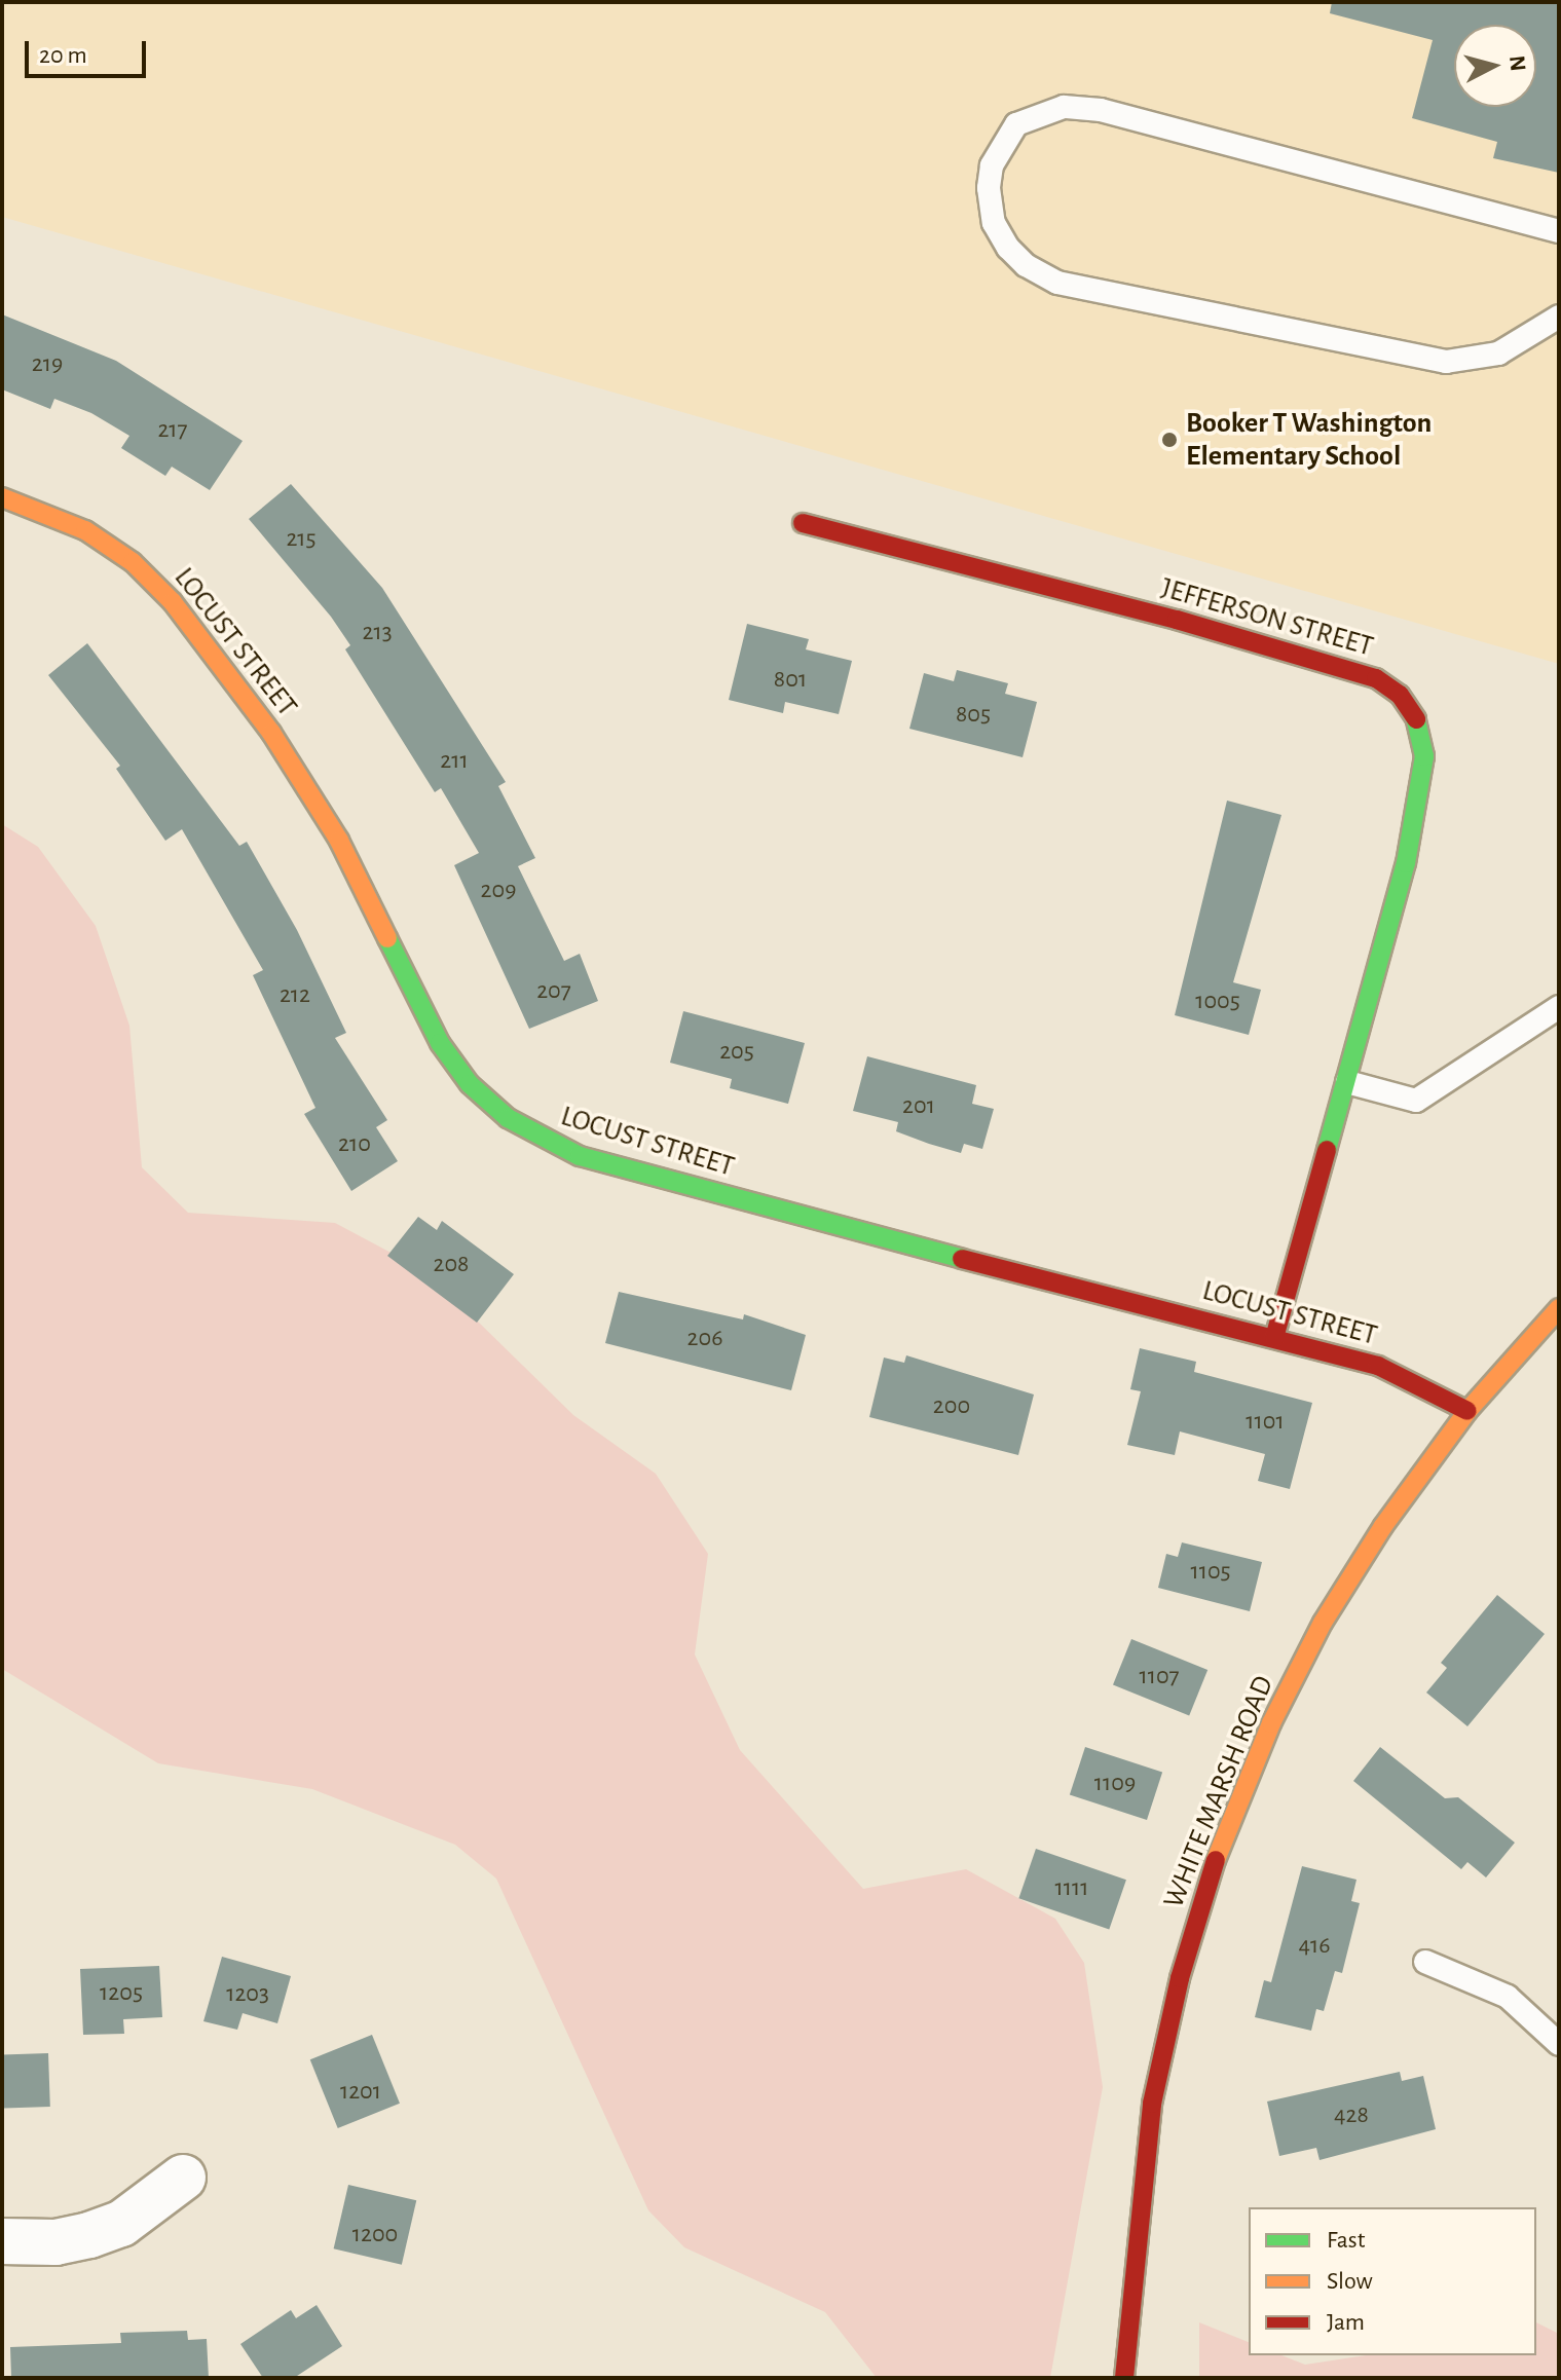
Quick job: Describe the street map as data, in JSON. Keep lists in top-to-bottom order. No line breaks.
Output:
{"streets":{"street":["JEFFERSON STREET","LOCUST STREET","WHITE MARSH ROAD"]},"crossings":[["JEFFERSON STREET","LOCUST STREET"],["LOCUST STREET","WHITE MARSH ROAD"]],"places":["Booker T Washington Elementary School"],"house_numbers":["219","217","215","213","801","805","211","209","207","212","1005","205","201","210","208","206","200","1101","1105","1107","1109","1111","416","1205","1203","1201","428","1200"],"legend":["Fast","Slow","Jam"],"scale_bar":"20 m","north":"right"}
